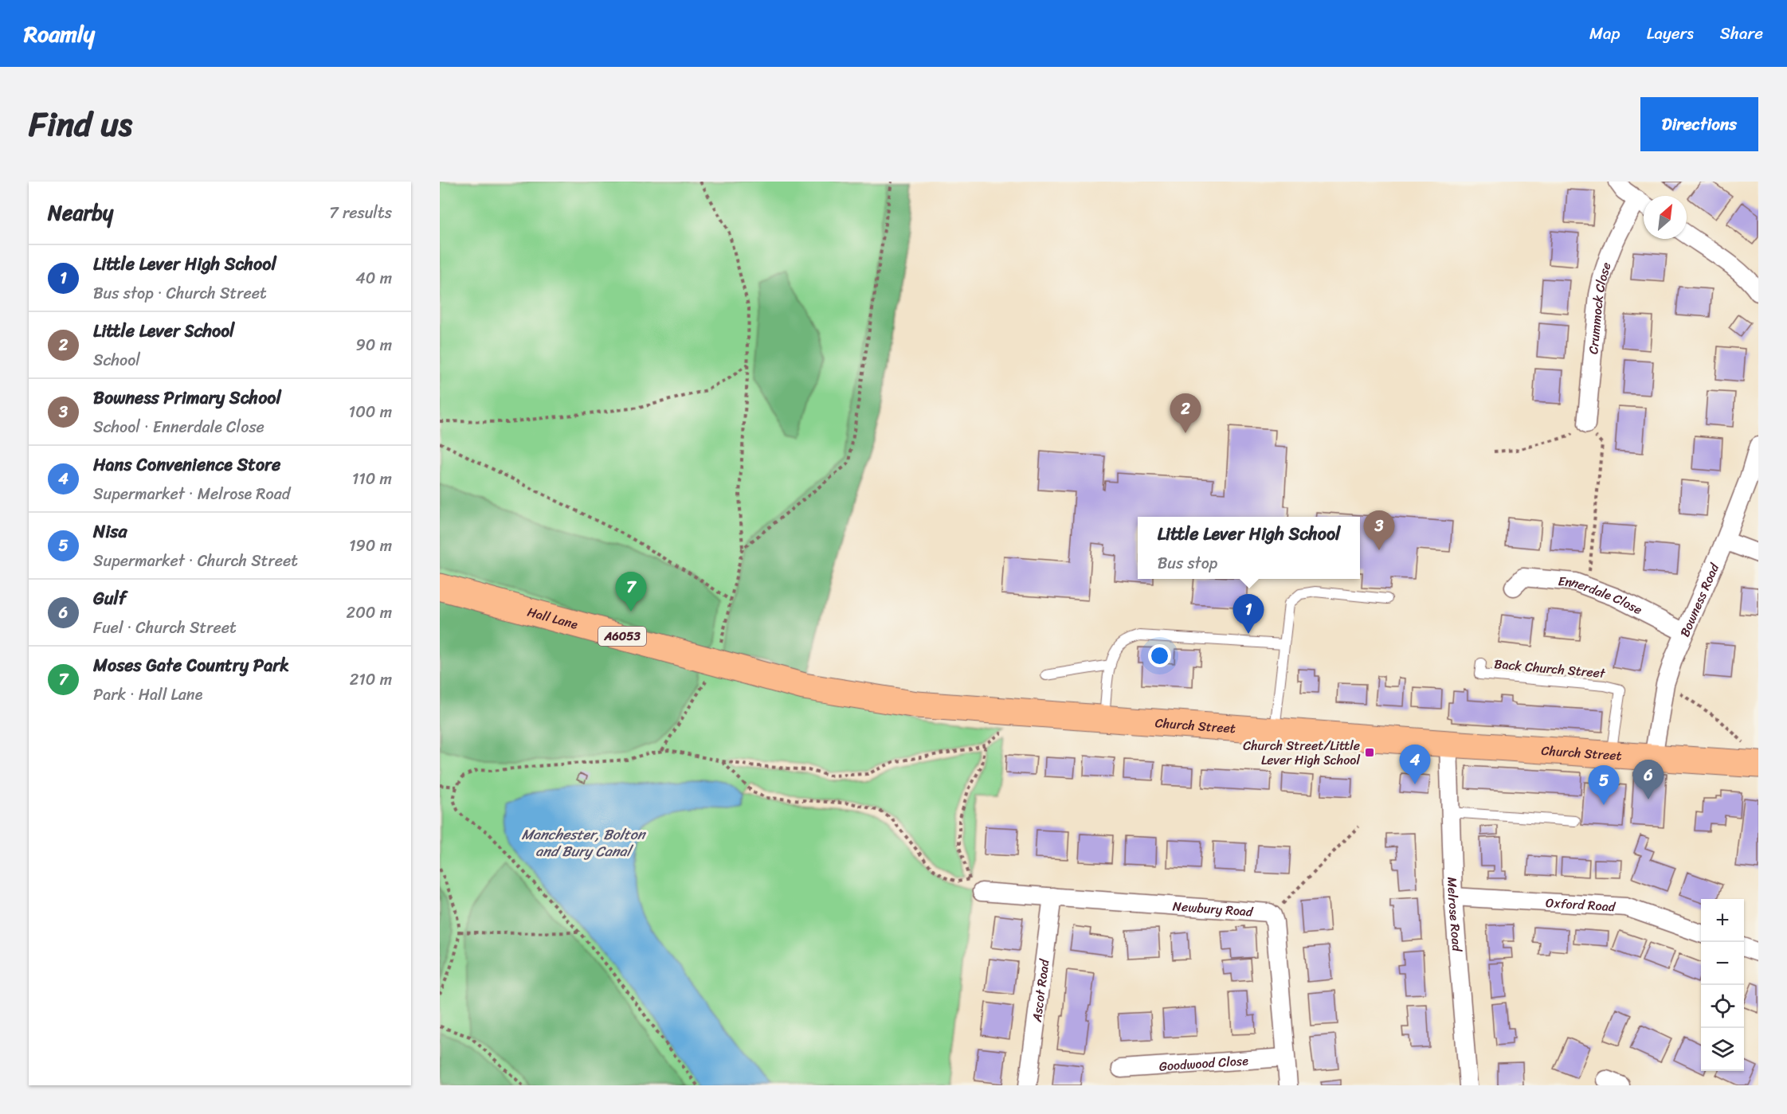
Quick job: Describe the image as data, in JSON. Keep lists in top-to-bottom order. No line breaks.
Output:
{"streets":{"main road":["Hall Lane","A6053","Church Street"],"street":["Crummock Close","Ennerdale Close","Bowness Road","Oxford Road","Newbury Road","Melrose Road","Ascot Road","Goodwood Close"],"lane":["Back Church Street"]},"crossings":[["Ennerdale Close","Bowness Road"],["Bowness Road","Church Street"],["Hall Lane","Church Street"],["Back Church Street","Church Street"],["Church Street","Melrose Road"],["Oxford Road","Melrose Road"],["Newbury Road","Ascot Road"],["Newbury Road","Goodwood Close"]],"water":["Manchester, Bolton and Bury Canal"],"places":{"transit":["Church Street/Little Lever High School"]},"north":"top right","page":{"header":"Roamly","nav":["Map","Layers","Share"],"title":"Find us","buttons":"Directions","heading":["Nearby","7 results"],"list":[{"mark":"1","name":"Little Lever High School","note":"Bus stop · Church Street","value":"40 m"},{"mark":"2","name":"Little Lever School","note":"School","value":"90 m"},{"mark":"3","name":"Bowness Primary School","note":"School · Ennerdale Close","value":"100 m"},{"mark":"4","name":"Hans Convenience Store","note":"Supermarket · Melrose Road","value":"110 m"},{"mark":"5","name":"Nisa","note":"Supermarket · Church Street","value":"190 m"},{"mark":"6","name":"Gulf","note":"Fuel · Church Street","value":"200 m"},{"mark":"7","name":"Moses Gate Country Park","note":"Park · Hall Lane","value":"210 m"}],"pins":["2","3","7","1","4","6","5"],"popup":["Little Lever High School","Bus stop"],"map_buttons":["+","−"]}}
